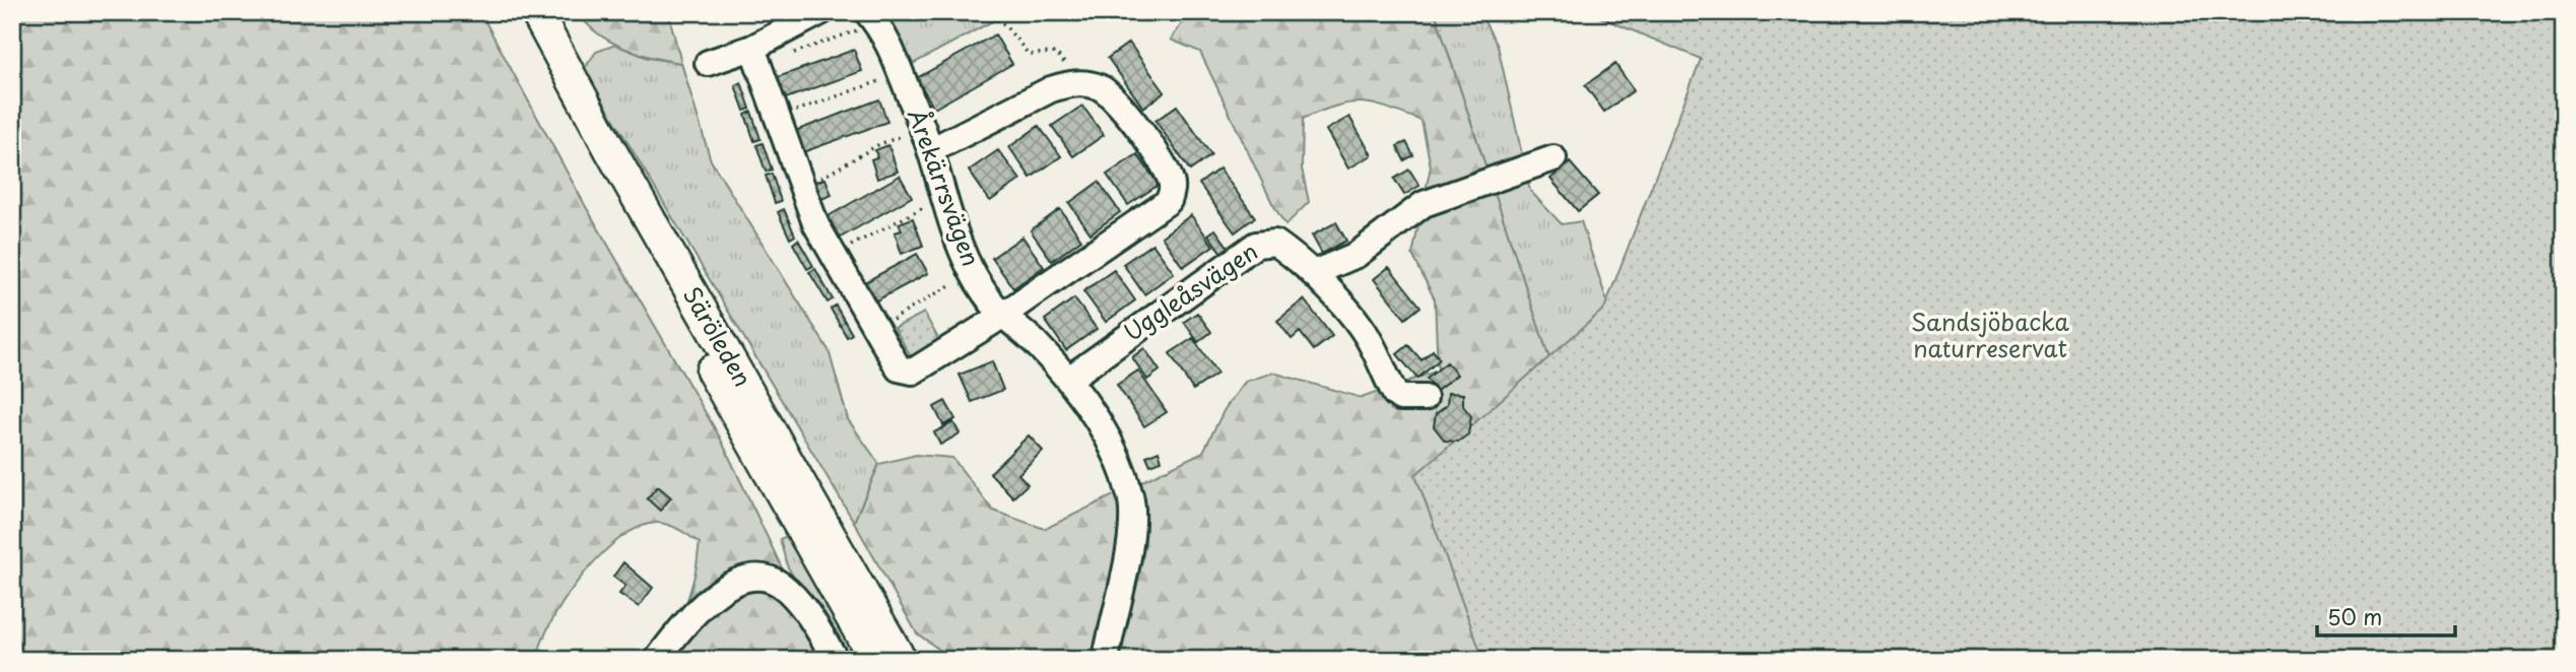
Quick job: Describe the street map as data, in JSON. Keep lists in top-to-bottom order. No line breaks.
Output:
{"streets":{"main road":["Säröleden"],"street":["Årekärrsvägen","Uggleåsvägen"]},"crossings":[["Årekärrsvägen","Uggleåsvägen"]],"parks":["Sandsjöbacka naturreservat"],"scale_bar":"50 m"}
